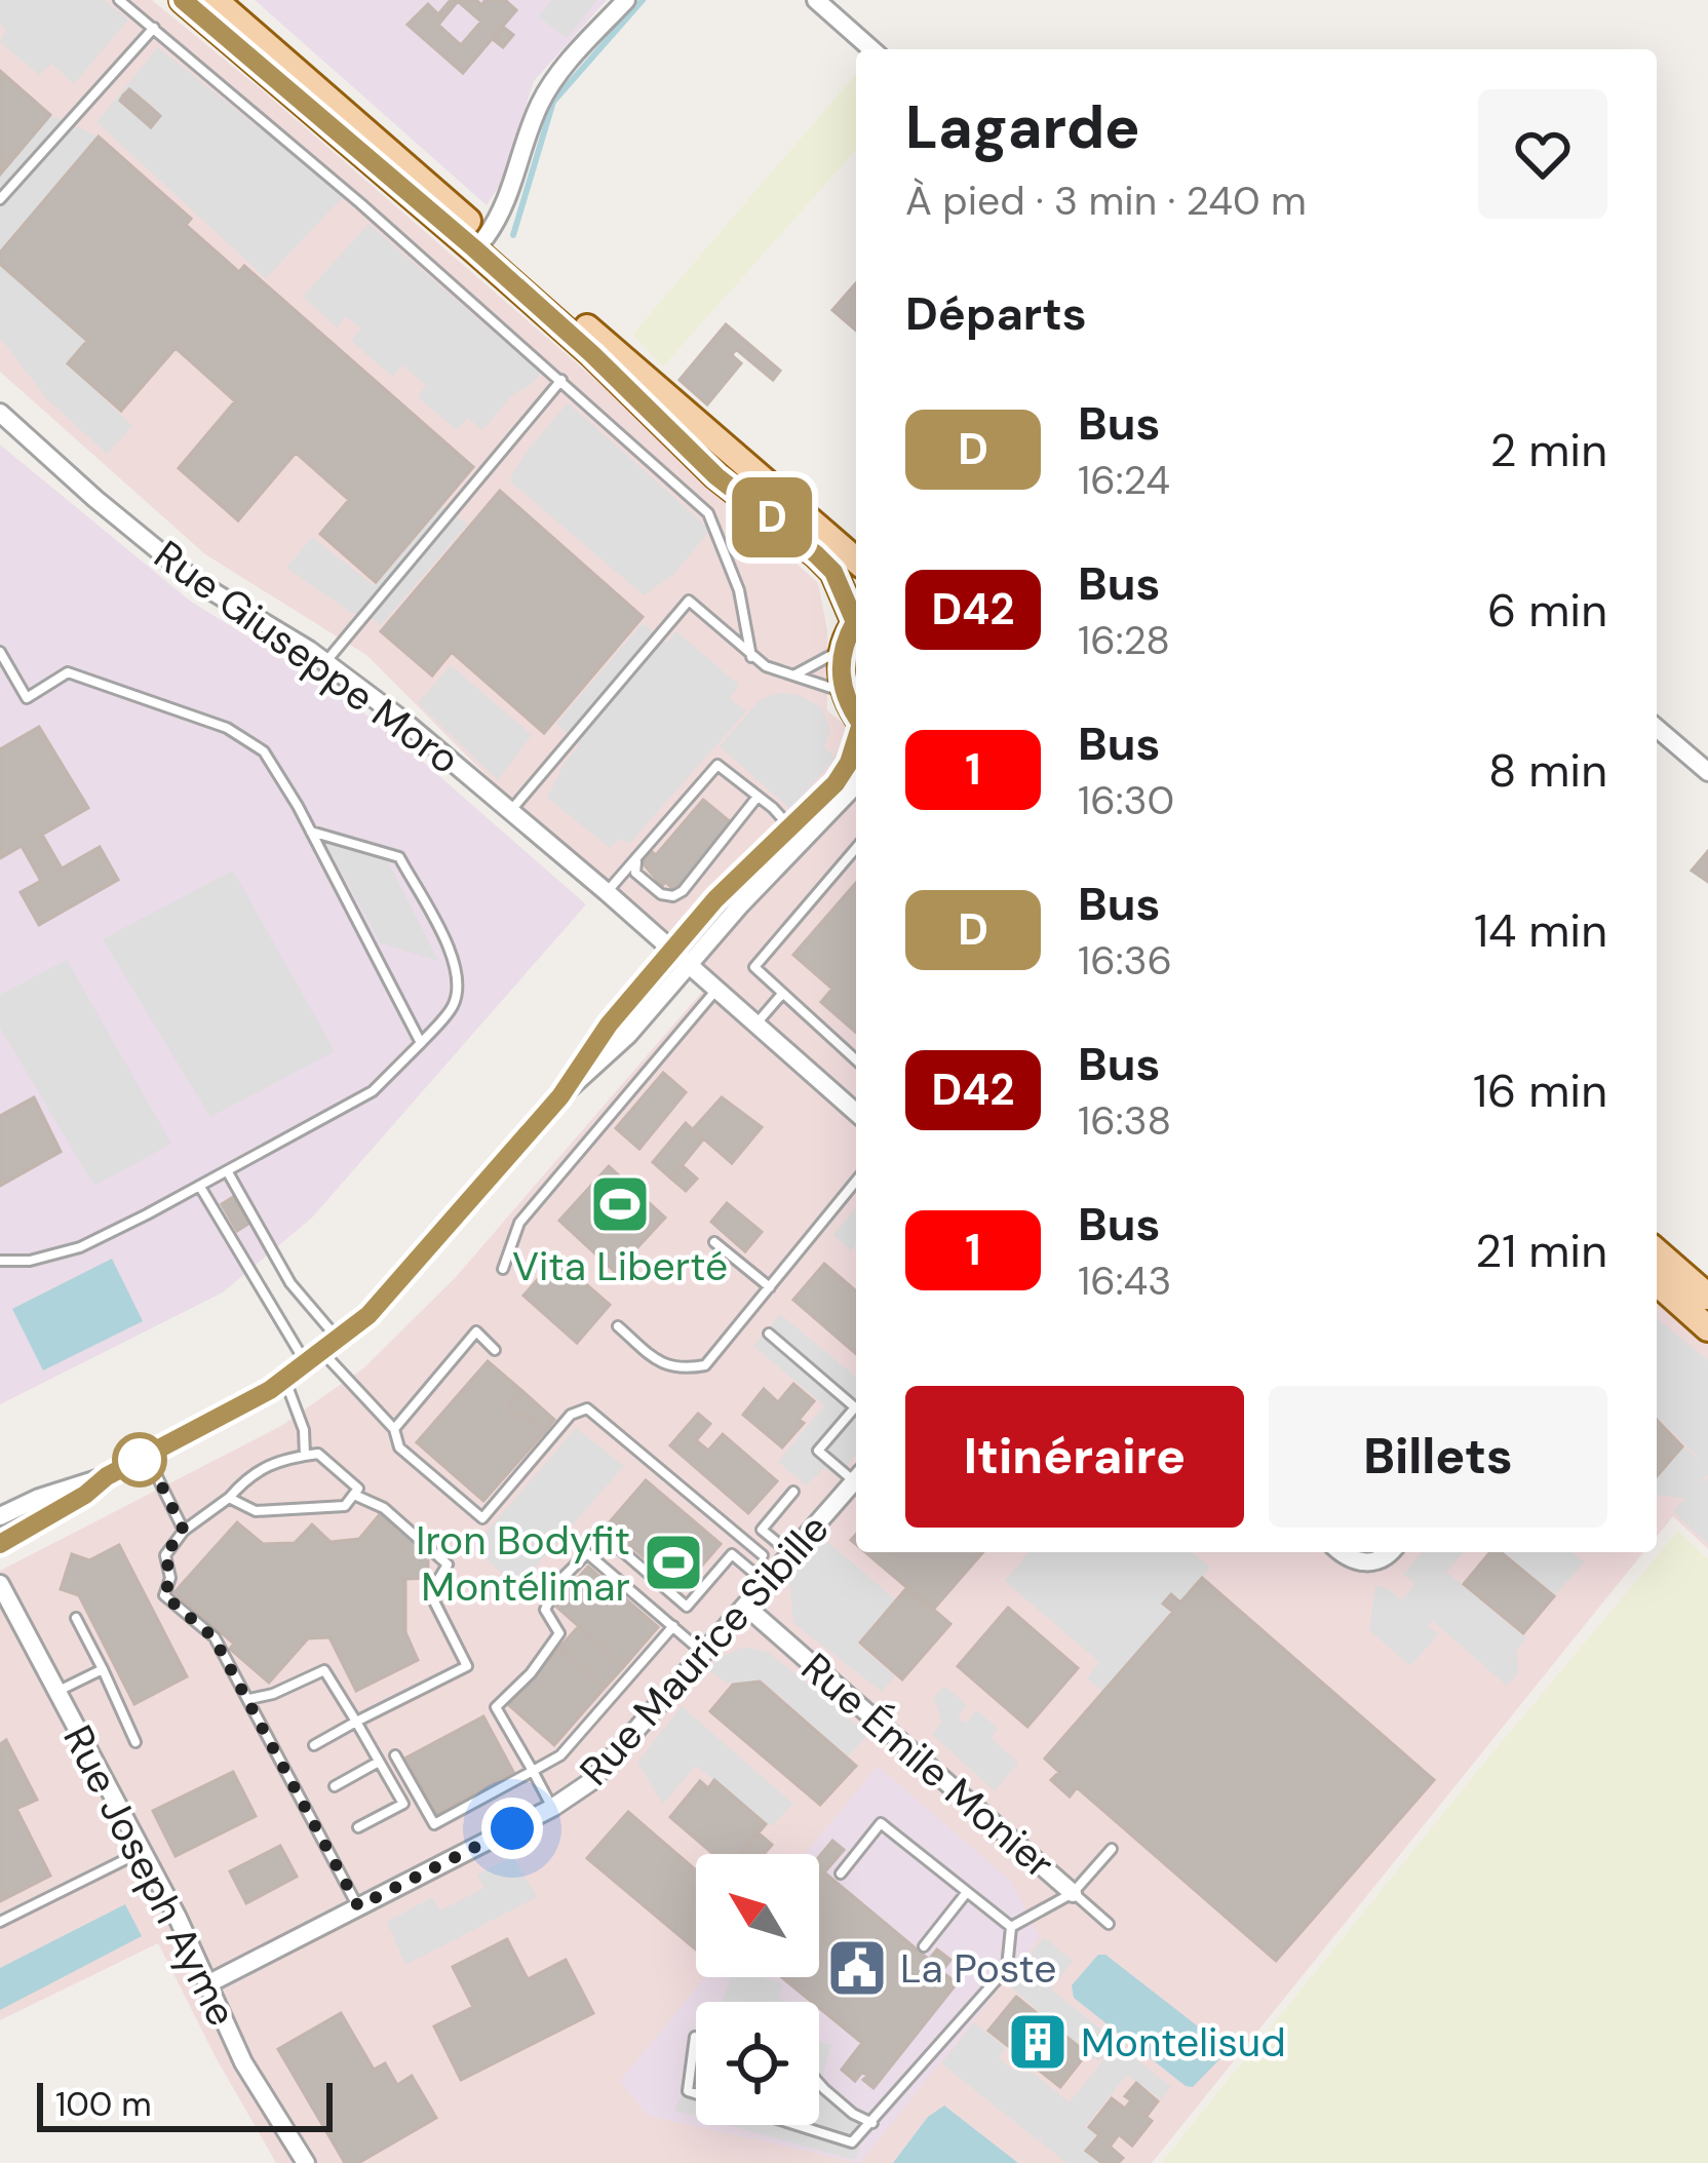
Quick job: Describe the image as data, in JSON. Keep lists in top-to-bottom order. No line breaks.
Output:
{"streets":{"street":["Rue Giuseppe Moro","Rue Maurice Sibille","Rue Émile Monier","Rue Joseph Ayme"]},"crossings":[["Rue Maurice Sibille","Rue Émile Monier"],["Rue Maurice Sibille","Rue Joseph Ayme"]],"places":{"sports":["Vita Liberté","Iron Bodyfit Montélimar"],"public building":["La Poste"],"building":["Montelisud"]},"lines":["bus line D"],"scale_bar":"100 m","north":"top left","page":{"on_map":"D","heading":[["Lagarde","À pied · 3 min · 240 m"],"Départs"],"list":[{"mark":"D","name":"Bus","note":"16:24","value":"2 min"},{"mark":"D42","name":"Bus","note":"16:28","value":"6 min"},{"mark":"1","name":"Bus","note":"16:30","value":"8 min"},{"mark":"D","name":"Bus","note":"16:36","value":"14 min"},{"mark":"D42","name":"Bus","note":"16:38","value":"16 min"},{"mark":"1","name":"Bus","note":"16:43","value":"21 min"}],"buttons":["Itinéraire","Billets"],"scale":"100 m"}}
